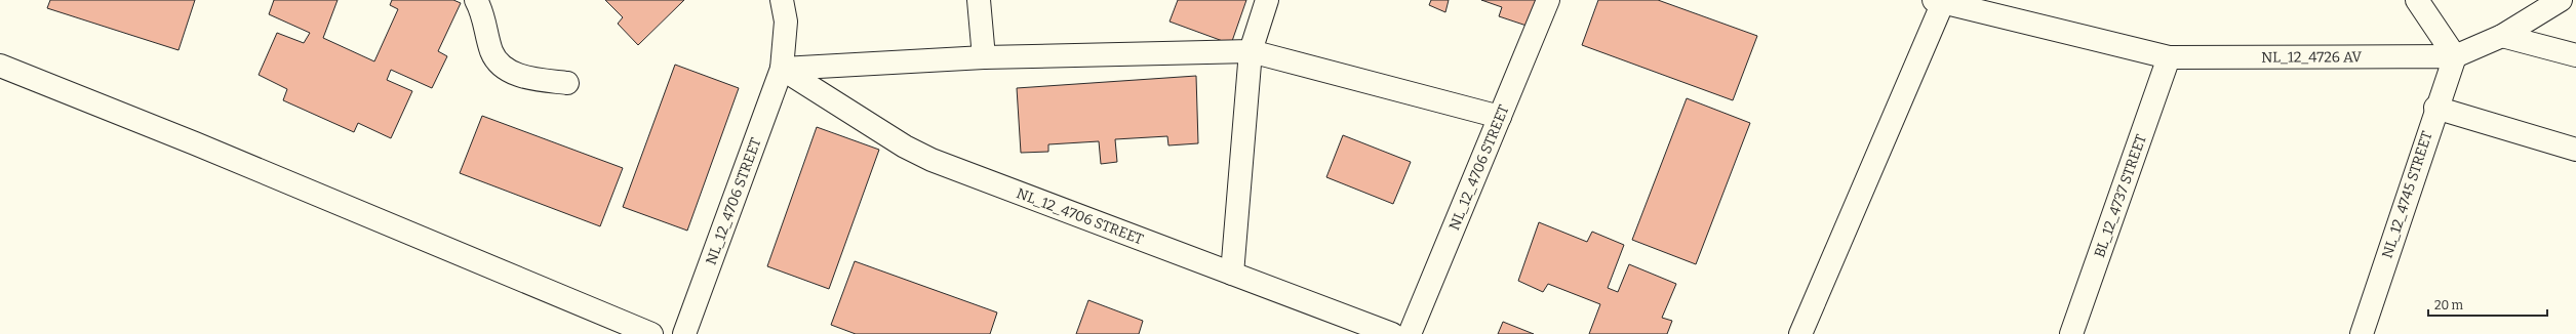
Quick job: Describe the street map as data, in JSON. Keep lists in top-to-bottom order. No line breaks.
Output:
{"streets":{"street":["NL_12_4726 AV","NL_12_4706 STREET","NL_12_4745 STREET","BL_12_4737 STREET"]},"crossings":[["NL_12_4726 AV","NL_12_4745 STREET"],["NL_12_4726 AV","BL_12_4737 STREET"]],"scale_bar":"20 m"}
